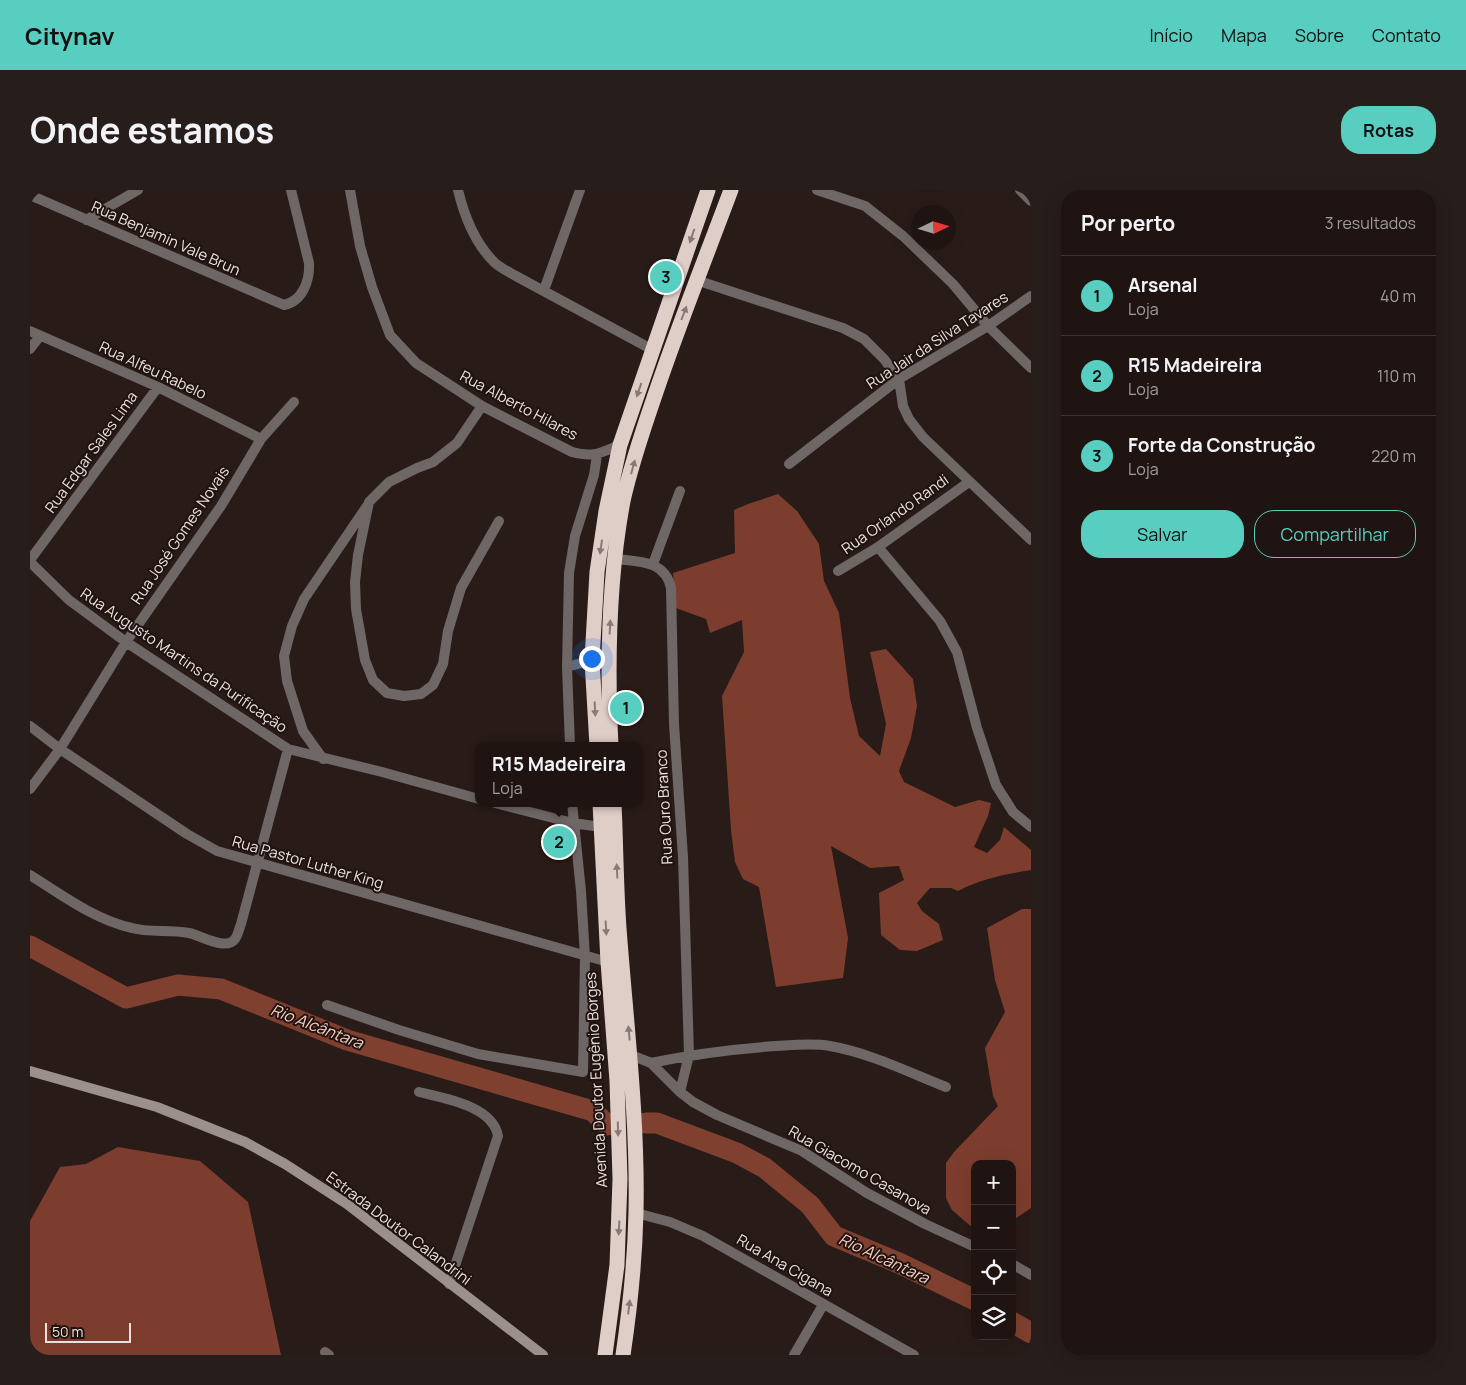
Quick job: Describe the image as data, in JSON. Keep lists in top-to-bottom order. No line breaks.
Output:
{"streets":{"highway":["Avenida Doutor Eugênio Borges"],"street":["Rua Benjamin Vale Brun","Rua Jair da Silva Tavares","Rua Alfeu Rabelo","Rua Alberto Hilares","Rua Edgar Sales Lima","Rua Orlando Randi","Rua José Gomes Novais","Rua Augusto Martins da Purificação","Rua Ouro Branco","Rua Pastor Luther King","Rua Giacomo Casanova","Estrada Doutor Calandrini","Rua Ana Cigana"]},"crossings":[["Rua Alfeu Rabelo","Rua Edgar Sales Lima"],["Rua Alfeu Rabelo","Rua José Gomes Novais"],["Rua Edgar Sales Lima","Rua Augusto Martins da Purificação"],["Rua José Gomes Novais","Rua Augusto Martins da Purificação"],["Rua José Gomes Novais","Rua Pastor Luther King"],["Rua Ouro Branco","Rua Giacomo Casanova"],["Rua Pastor Luther King","Avenida Doutor Eugênio Borges"],["Avenida Doutor Eugênio Borges","Rua Giacomo Casanova"],["Avenida Doutor Eugênio Borges","Rua Ana Cigana"]],"water":["Rio Alcântara"],"scale_bar":"50 m","north":"right","page":{"header":"Citynav","nav":["Início","Mapa","Sobre","Contato"],"title":"Onde estamos","buttons":["Rotas",["Salvar","Compartilhar"]],"heading":["Por perto","3 resultados"],"list":[{"mark":"1","name":"Arsenal","note":"Loja","value":"40 m"},{"mark":"2","name":"R15 Madeireira","note":"Loja","value":"110 m"},{"mark":"3","name":"Forte da Construção","note":"Loja","value":"220 m"}],"pins":["3","1","2"],"popup":["R15 Madeireira","Loja"],"map_buttons":["+","−"],"scale":"50 m"}}
